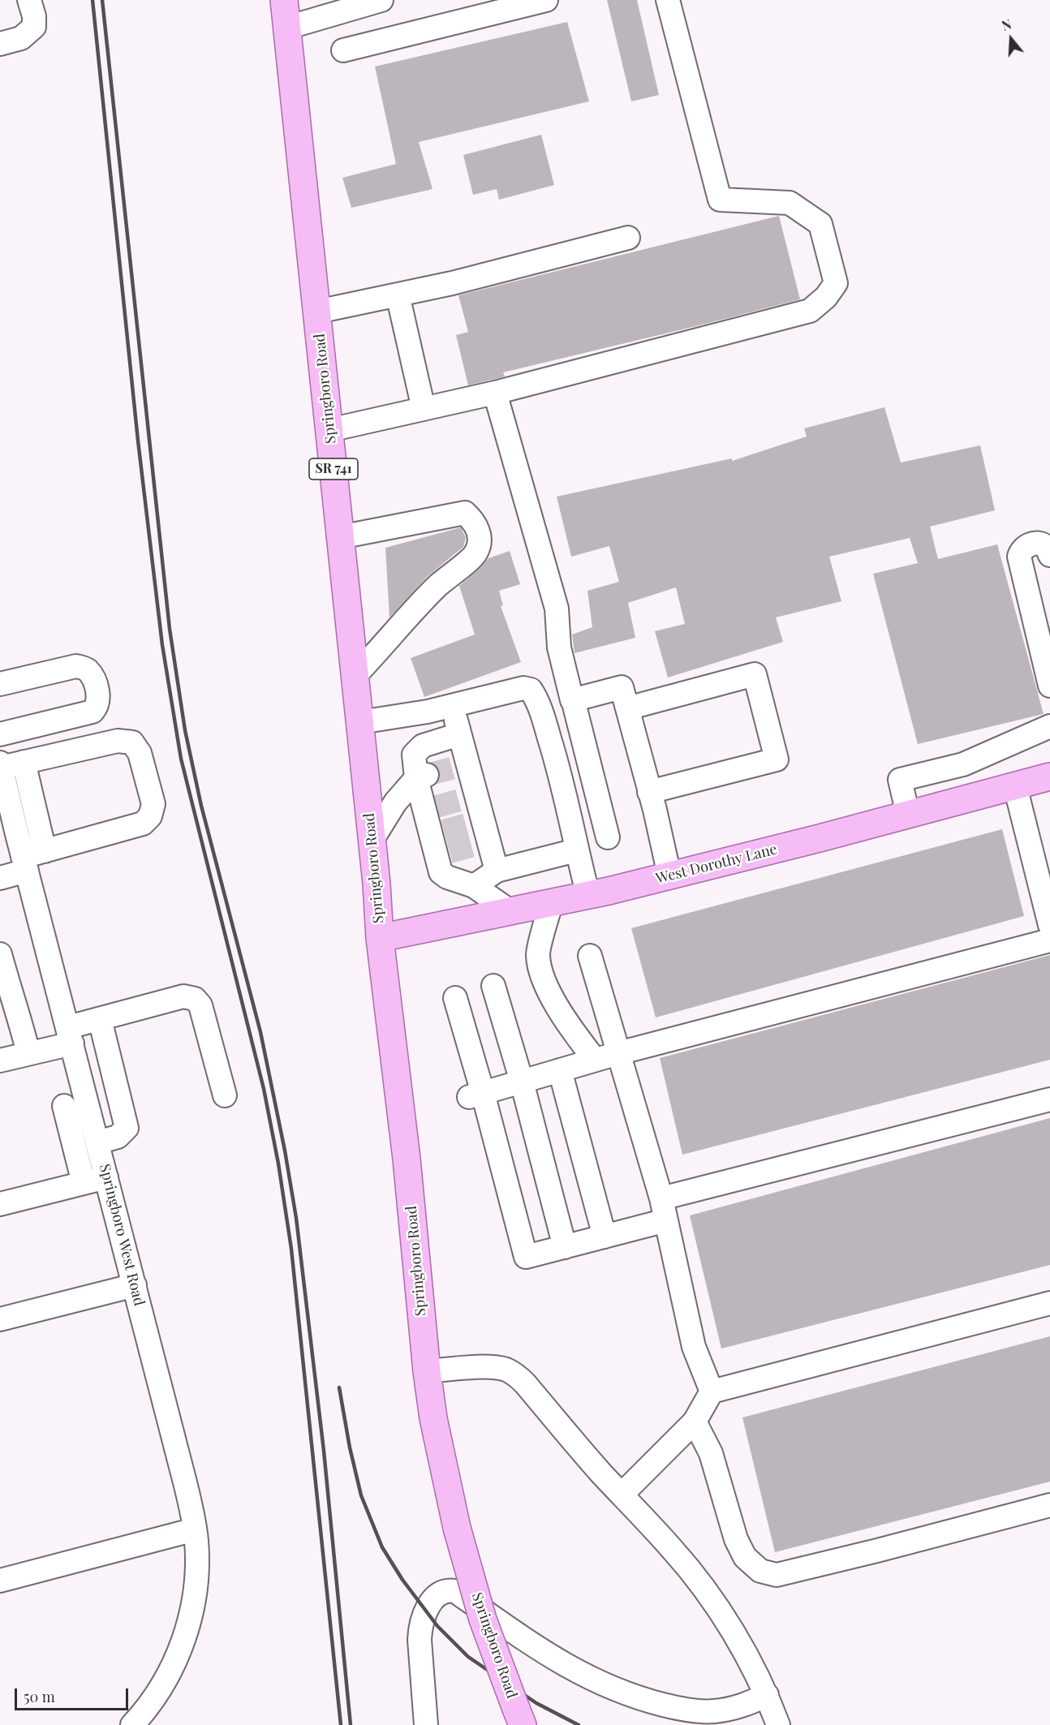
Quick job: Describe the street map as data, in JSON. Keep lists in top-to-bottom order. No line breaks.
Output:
{"streets":{"main road":["Springboro Road","SR 741","West Dorothy Lane"],"street":["Springboro West Road"]},"crossings":[["Springboro Road","West Dorothy Lane"]],"scale_bar":"50 m","north":"top"}
